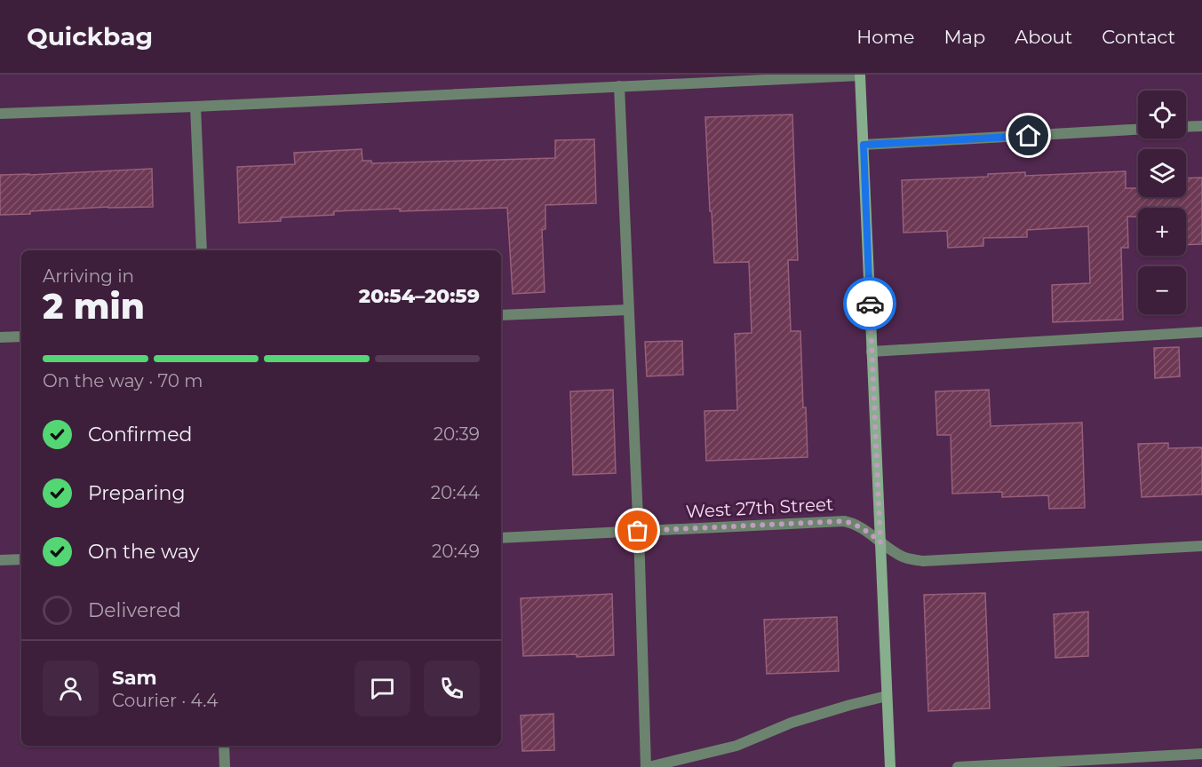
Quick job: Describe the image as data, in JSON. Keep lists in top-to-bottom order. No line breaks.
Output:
{"streets":{"street":["West 27th Street"]},"page":{"header":"Quickbag","nav":["Home","Map","About","Contact"],"map_buttons":["+","−"],"heading":["2 min","Arriving in","20:54–20:59"],"panel":["Sam","Courier · 4.4"],"bar":"On the way · 70 m","list":[["Confirmed","20:39"],["Preparing","20:44"],["On the way","20:49"],"Delivered"]}}
